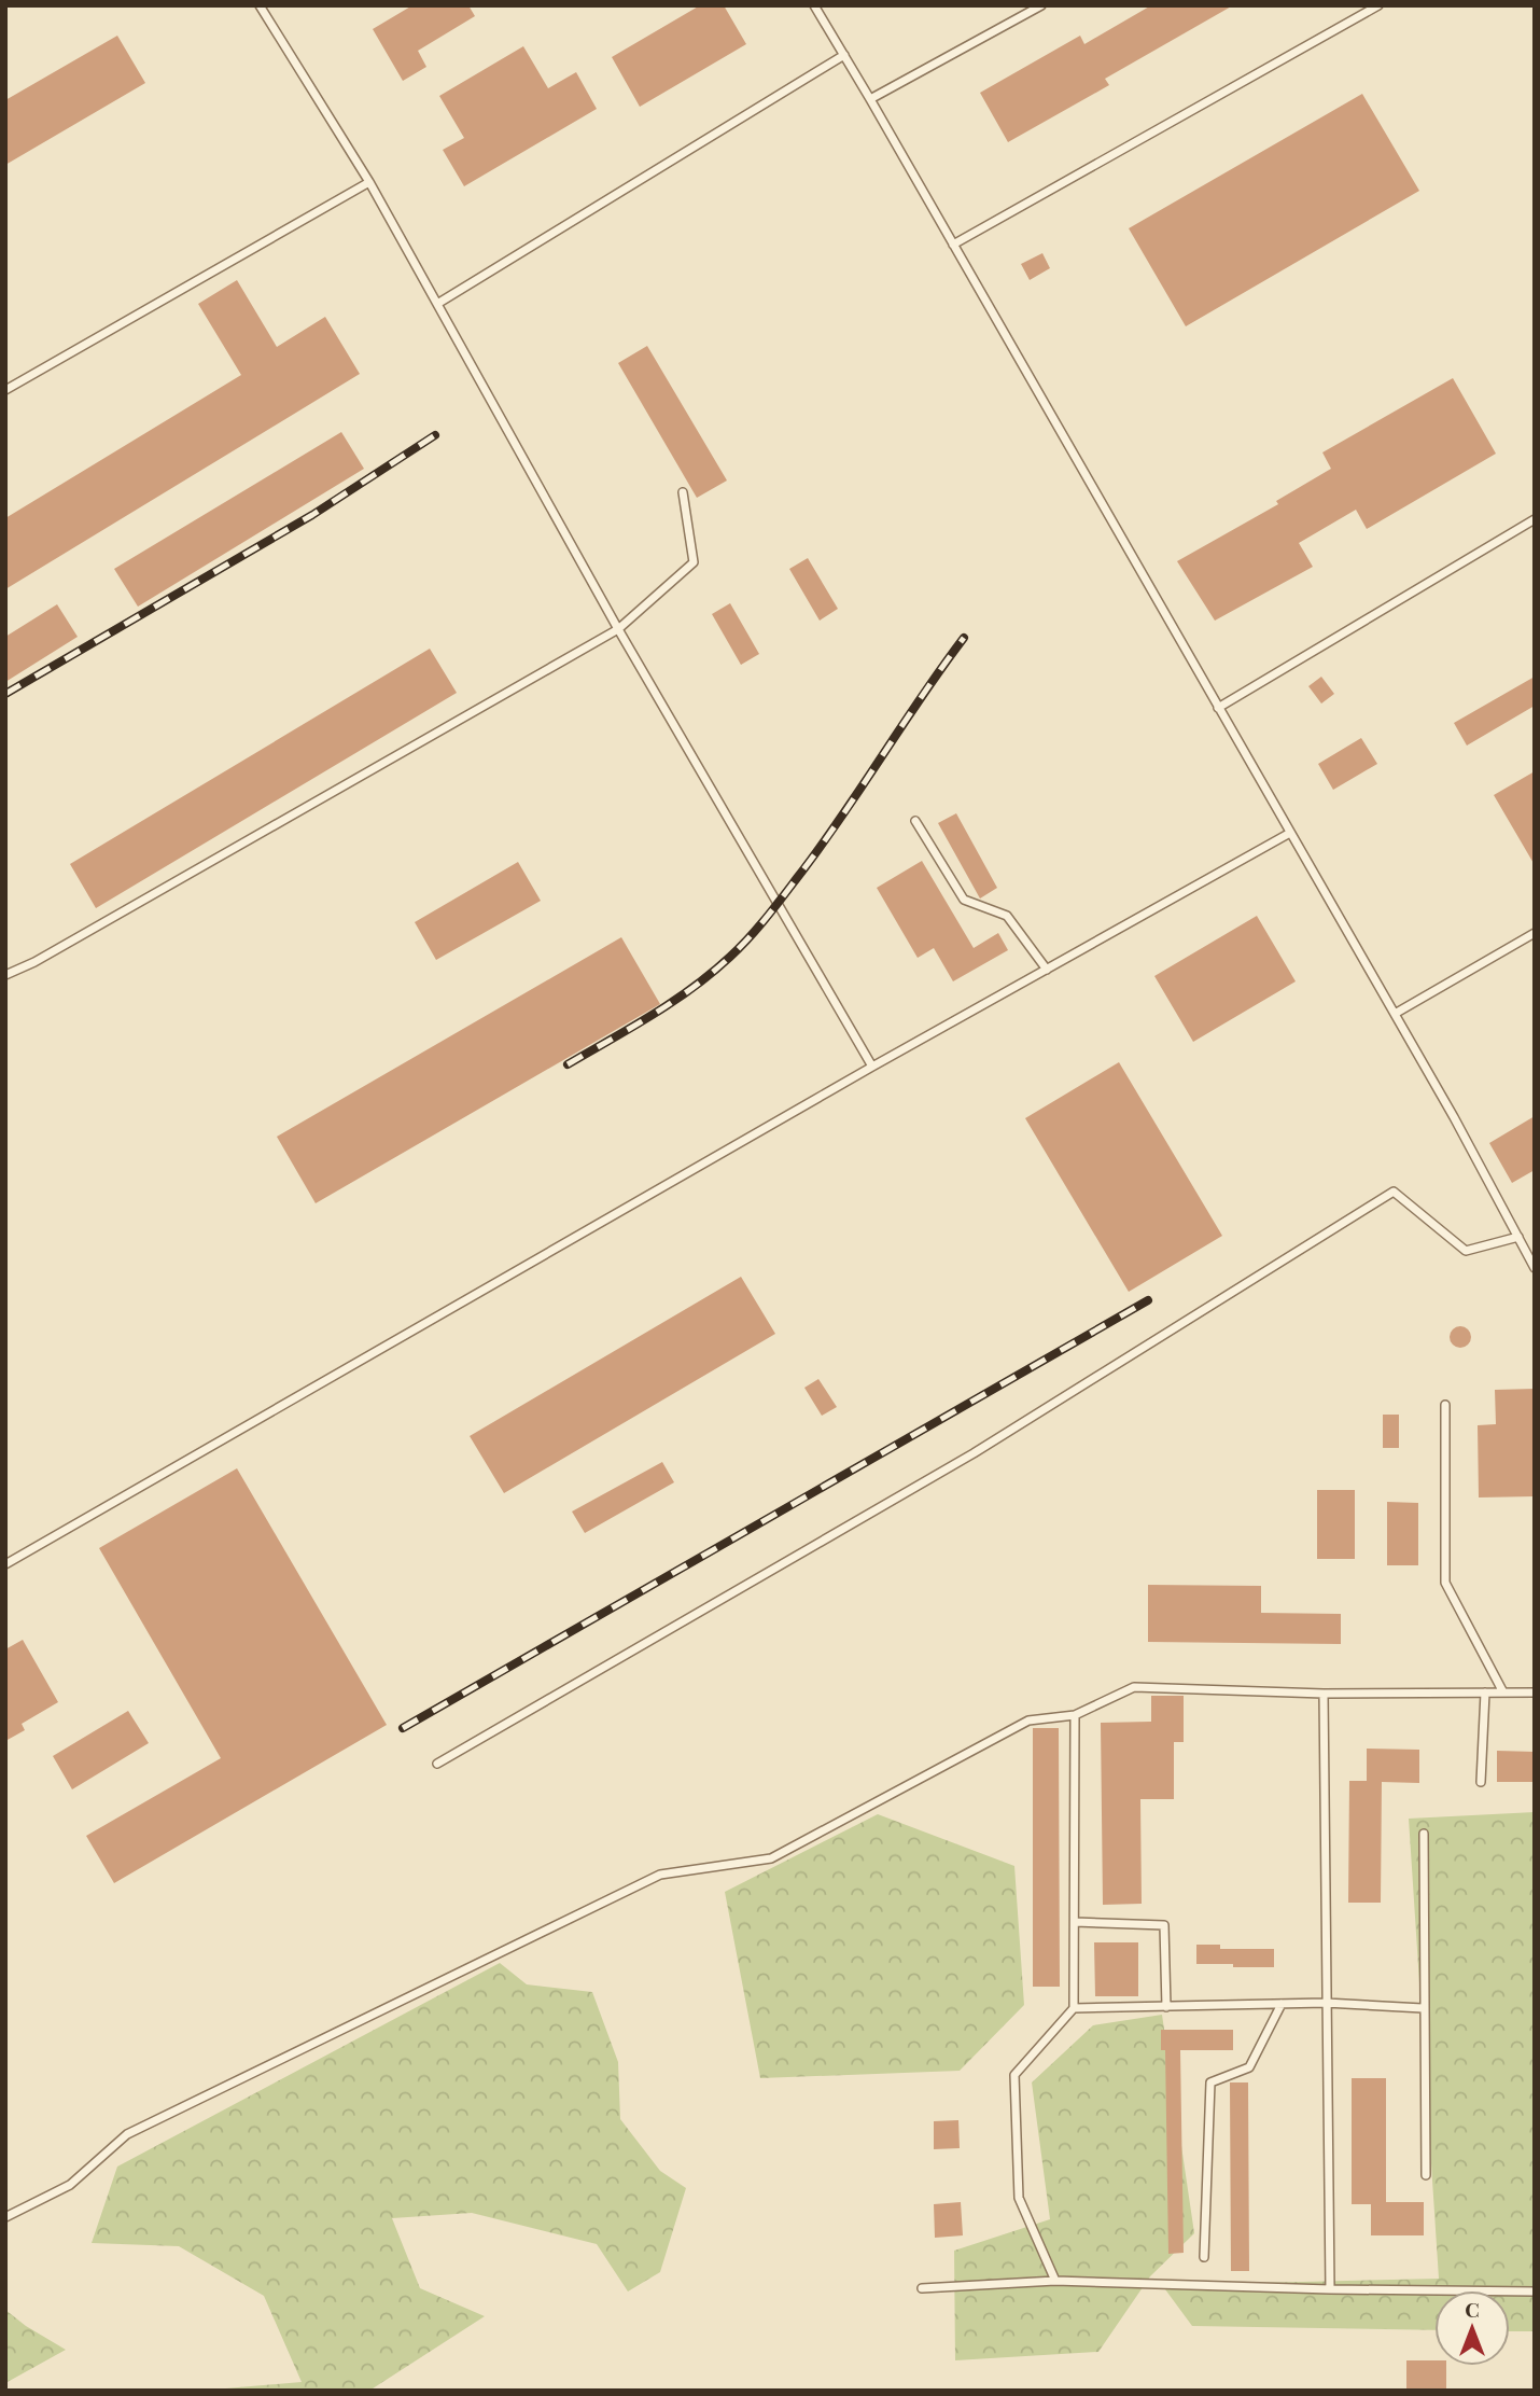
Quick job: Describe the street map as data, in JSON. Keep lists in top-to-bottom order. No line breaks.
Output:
{"north":"top"}
